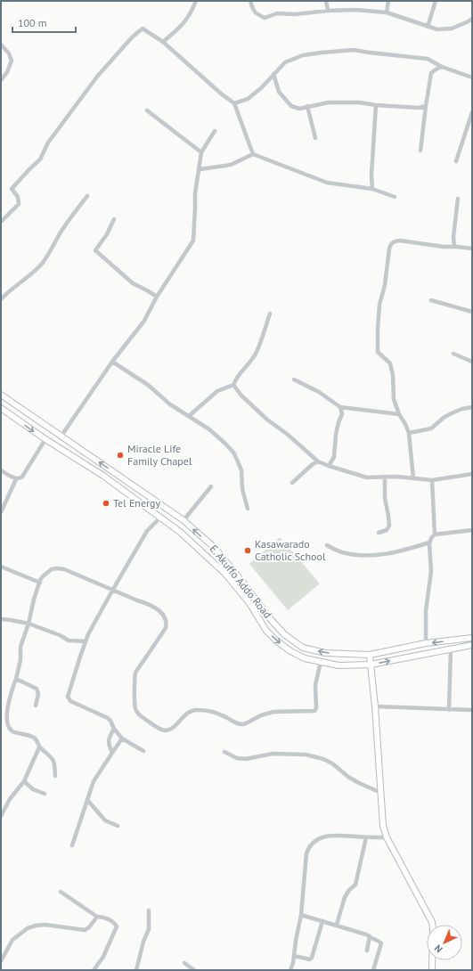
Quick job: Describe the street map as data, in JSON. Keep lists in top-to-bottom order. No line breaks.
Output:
{"streets":{"main road":["E. Akuffo Addo Road"]},"places":["Miracle Life Family Chapel","Tel Energy","Kasawarado Catholic School"],"scale_bar":"100 m","north":"bottom left"}
